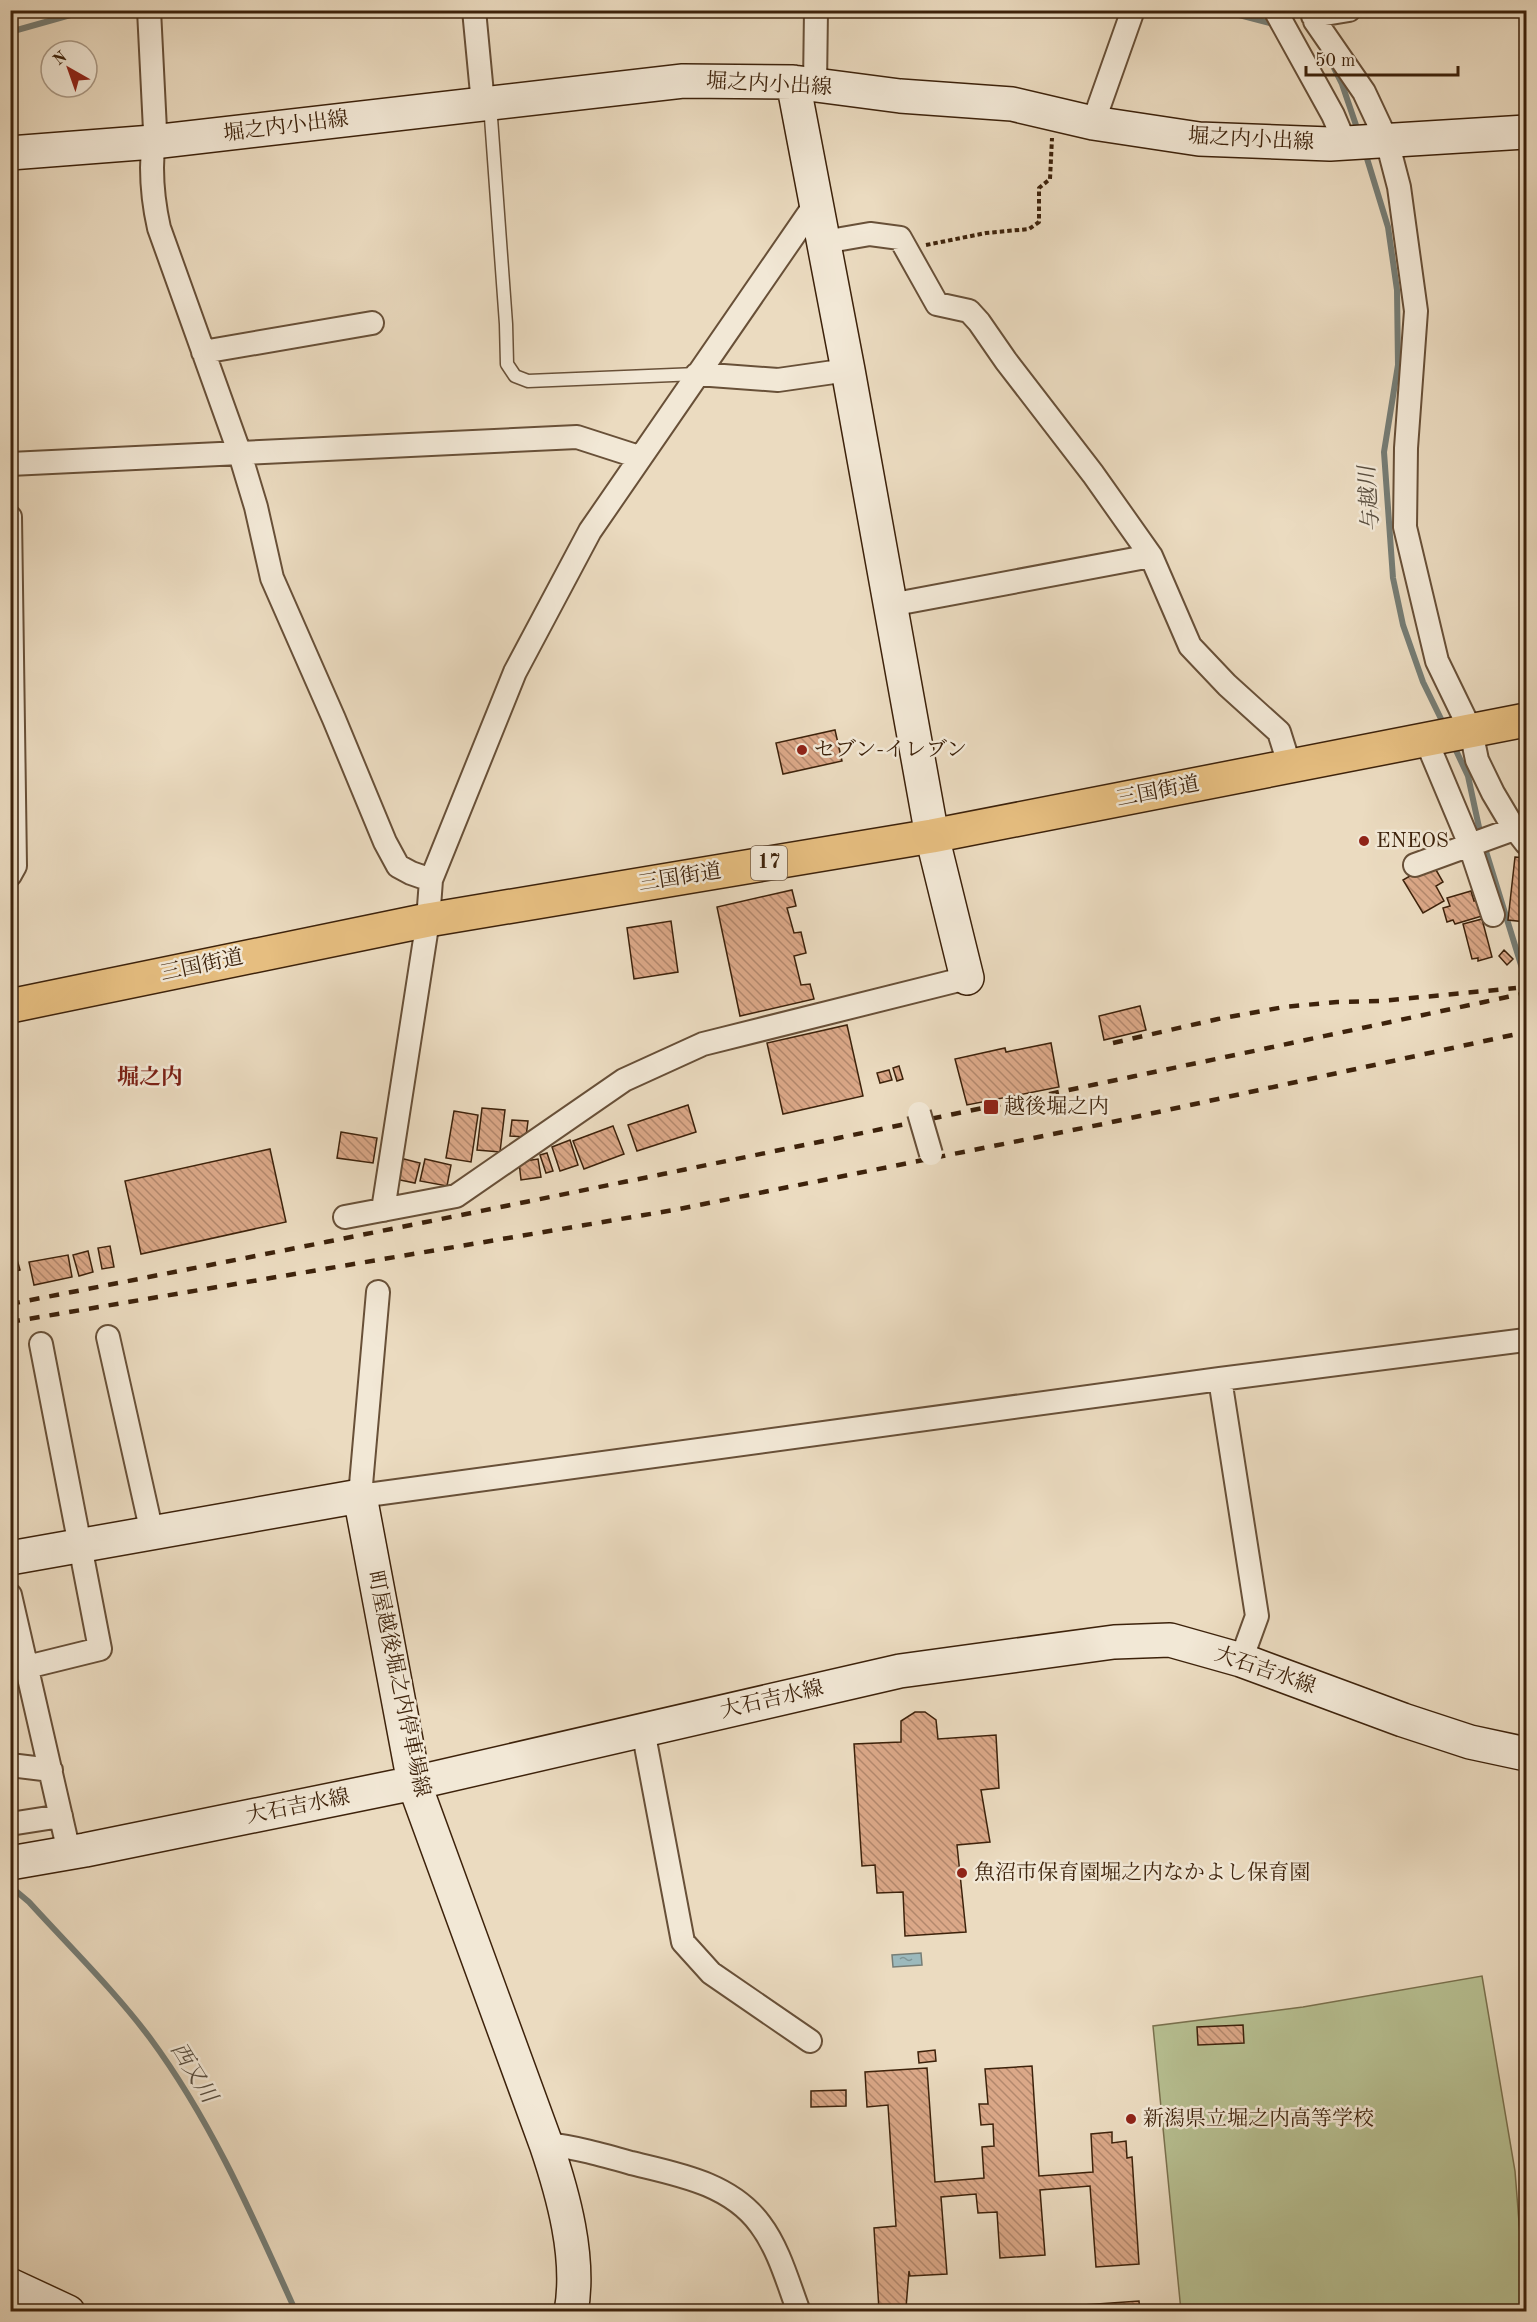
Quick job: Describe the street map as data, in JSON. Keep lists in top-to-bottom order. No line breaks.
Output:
{"streets":{"highway":["三国街道","17"],"main road":["堀之内小出線","大石吉水線","町屋越後堀之内停車場線"]},"crossings":[["大石吉水線","町屋越後堀之内停車場線"]],"districts":["堀之内"],"water":["与越川","西又川"],"places":{"other":["セブン-イレブン","ENEOS","魚沼市保育園堀之内なかよし保育園","新潟県立堀之内高等学校"],"transit":["越後堀之内"]},"scale_bar":"50 m","north":"top left"}
